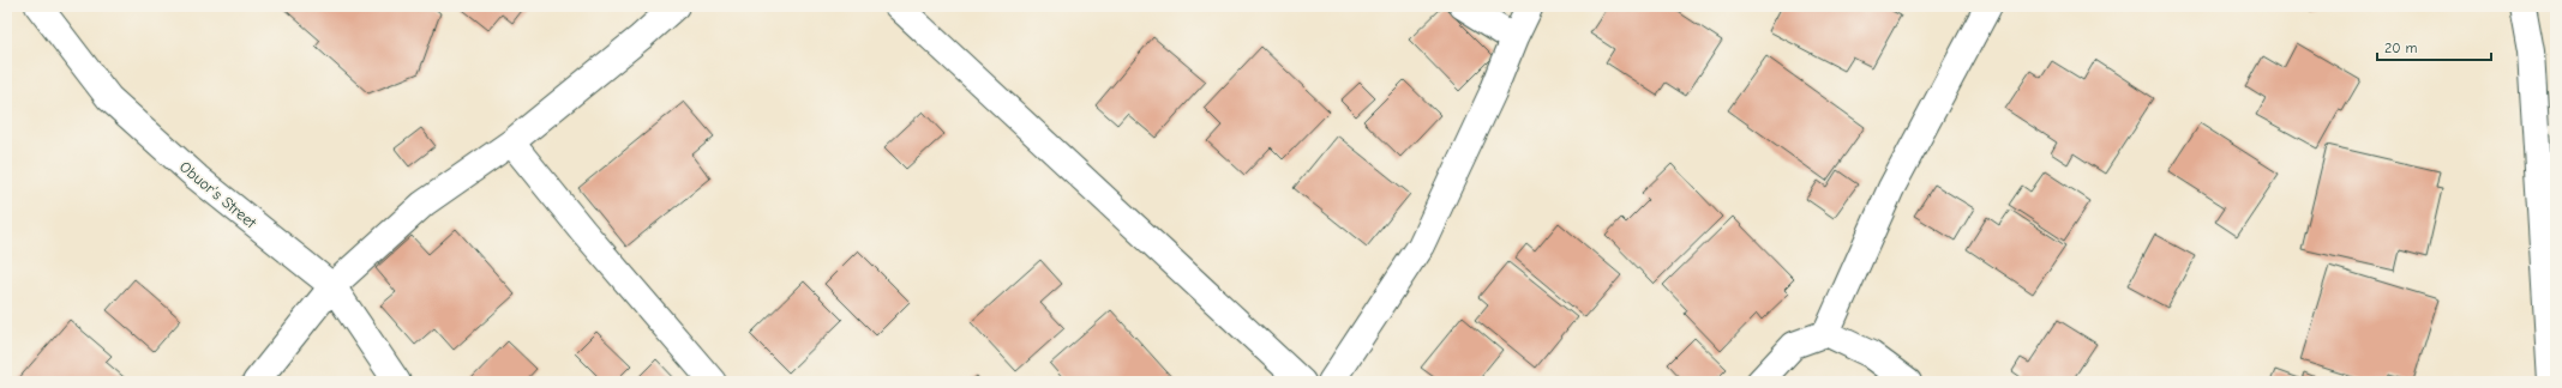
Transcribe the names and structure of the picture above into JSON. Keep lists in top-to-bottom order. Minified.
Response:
{"streets":{"street":["Obuor’s Street"]},"scale_bar":"20 m"}
